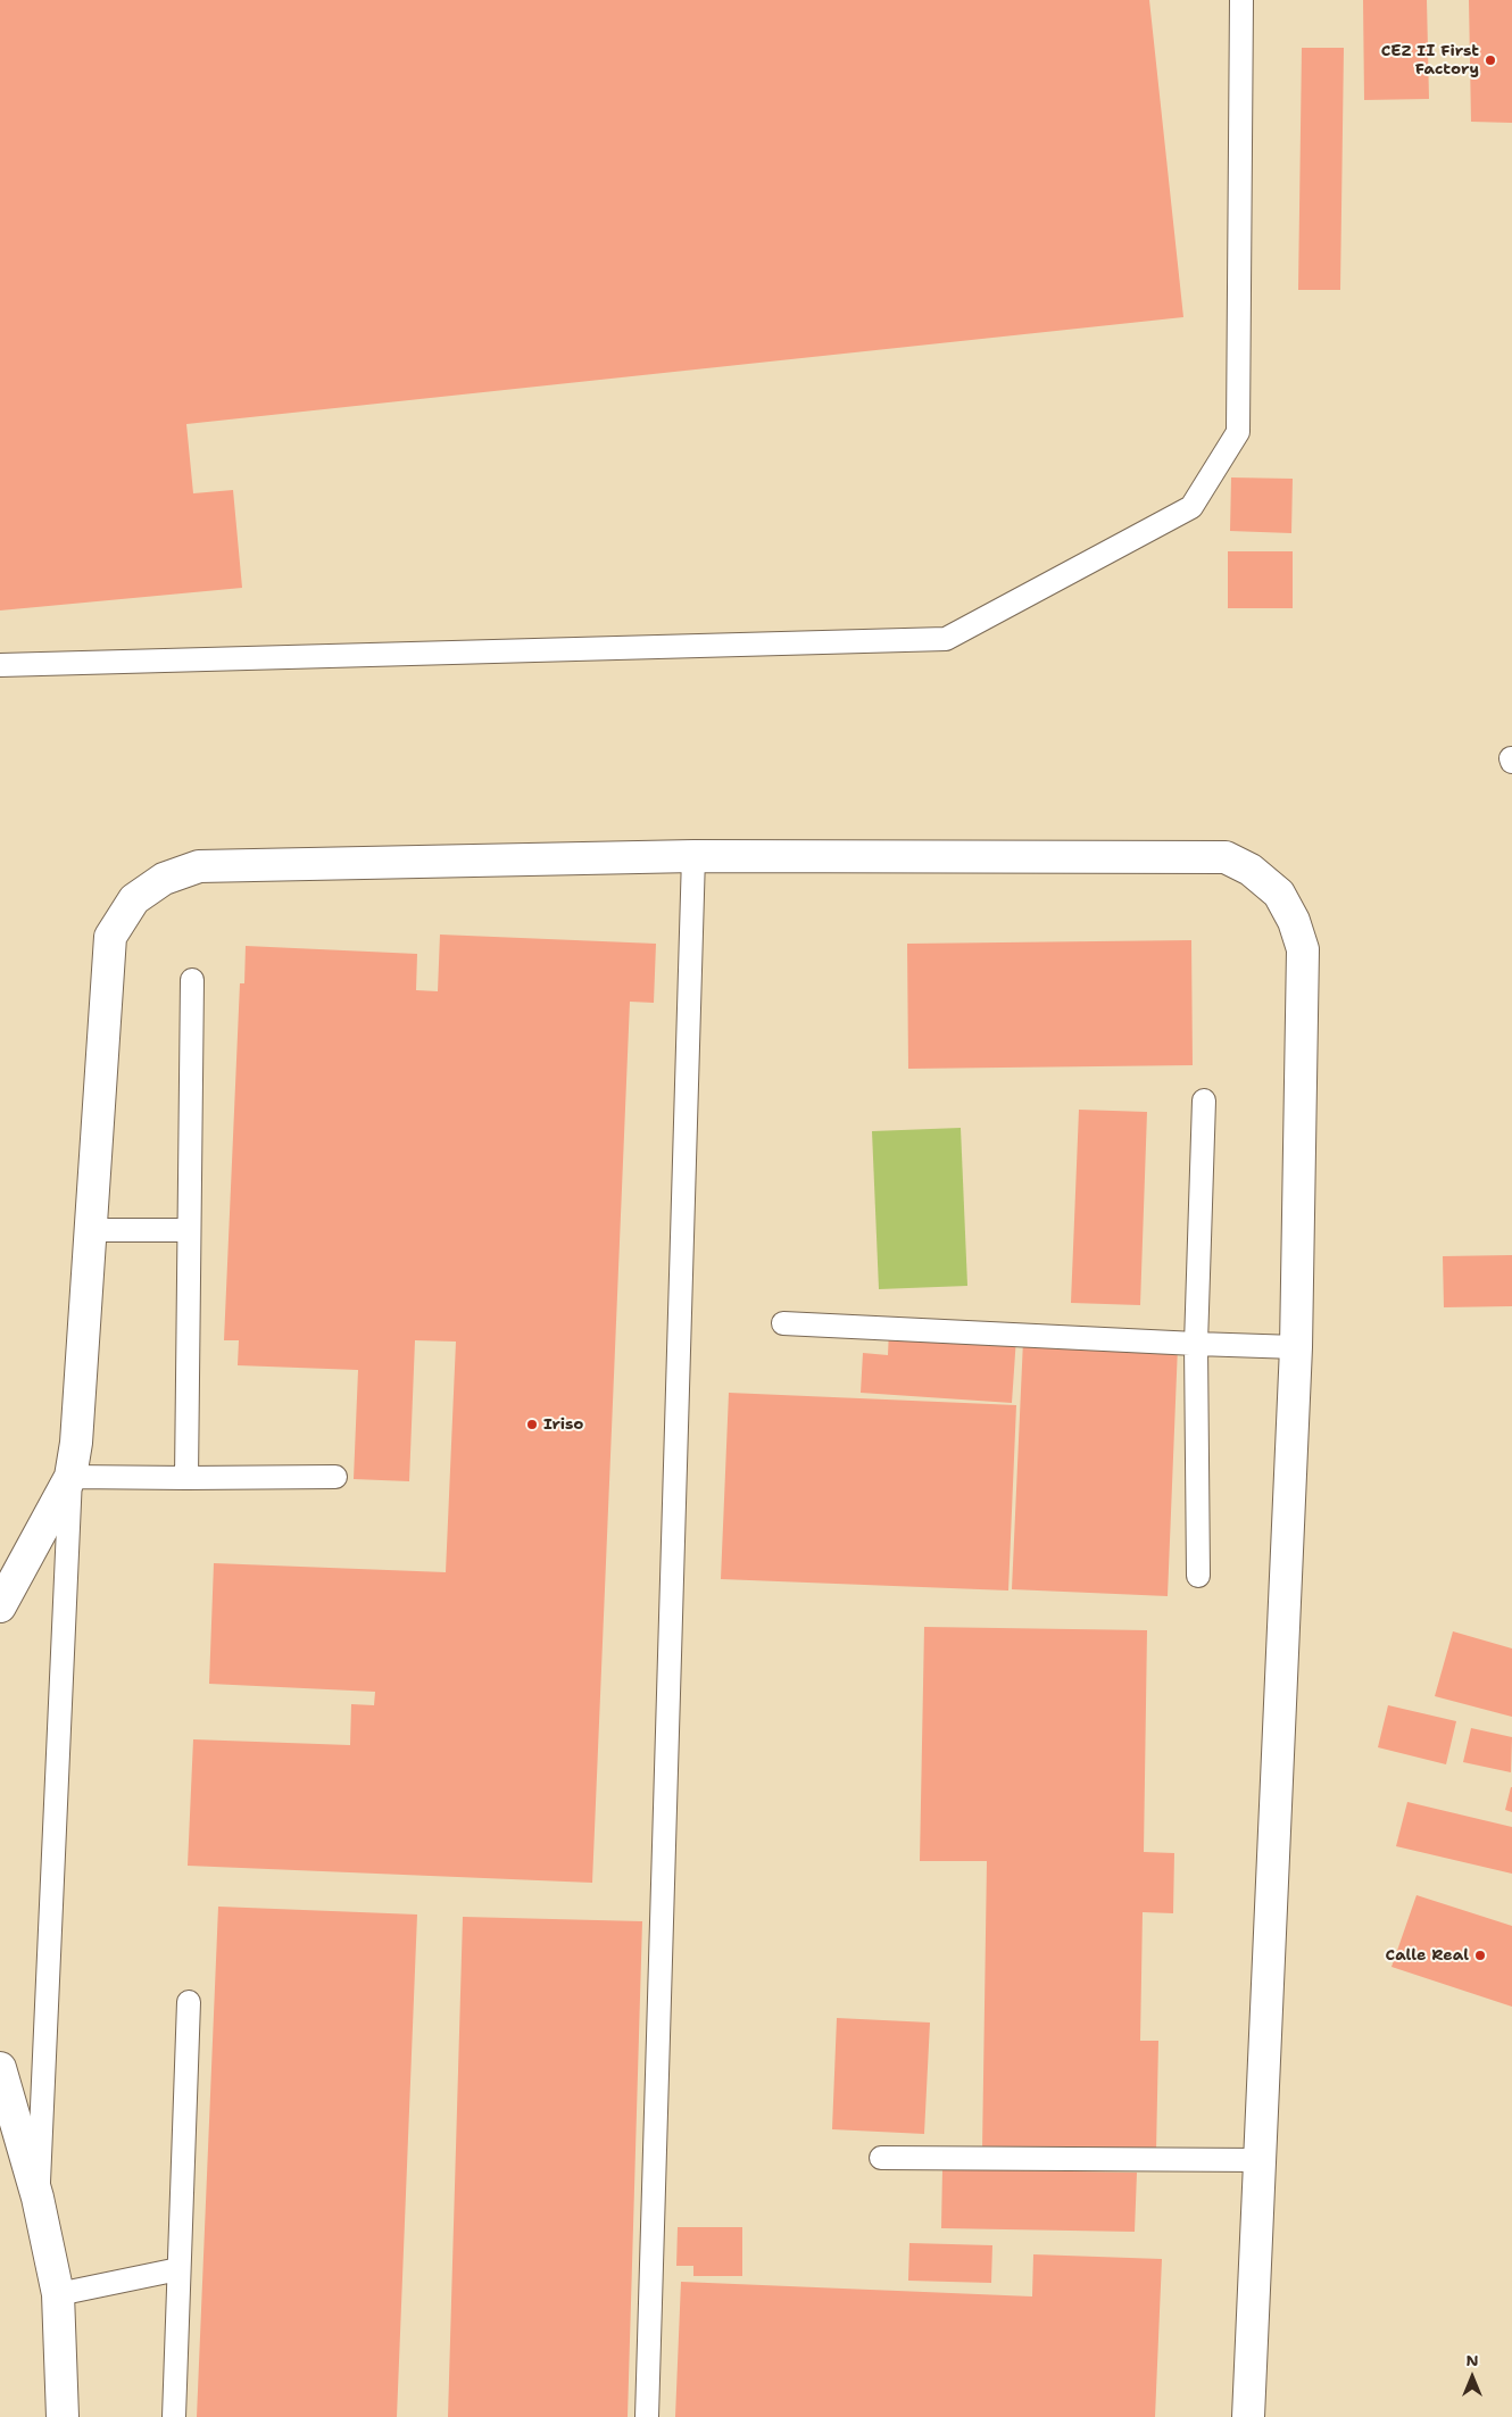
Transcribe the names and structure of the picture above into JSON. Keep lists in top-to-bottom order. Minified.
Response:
{"places":["CEZ II First Factory","Iriso","Calle Real"],"north":"top"}
